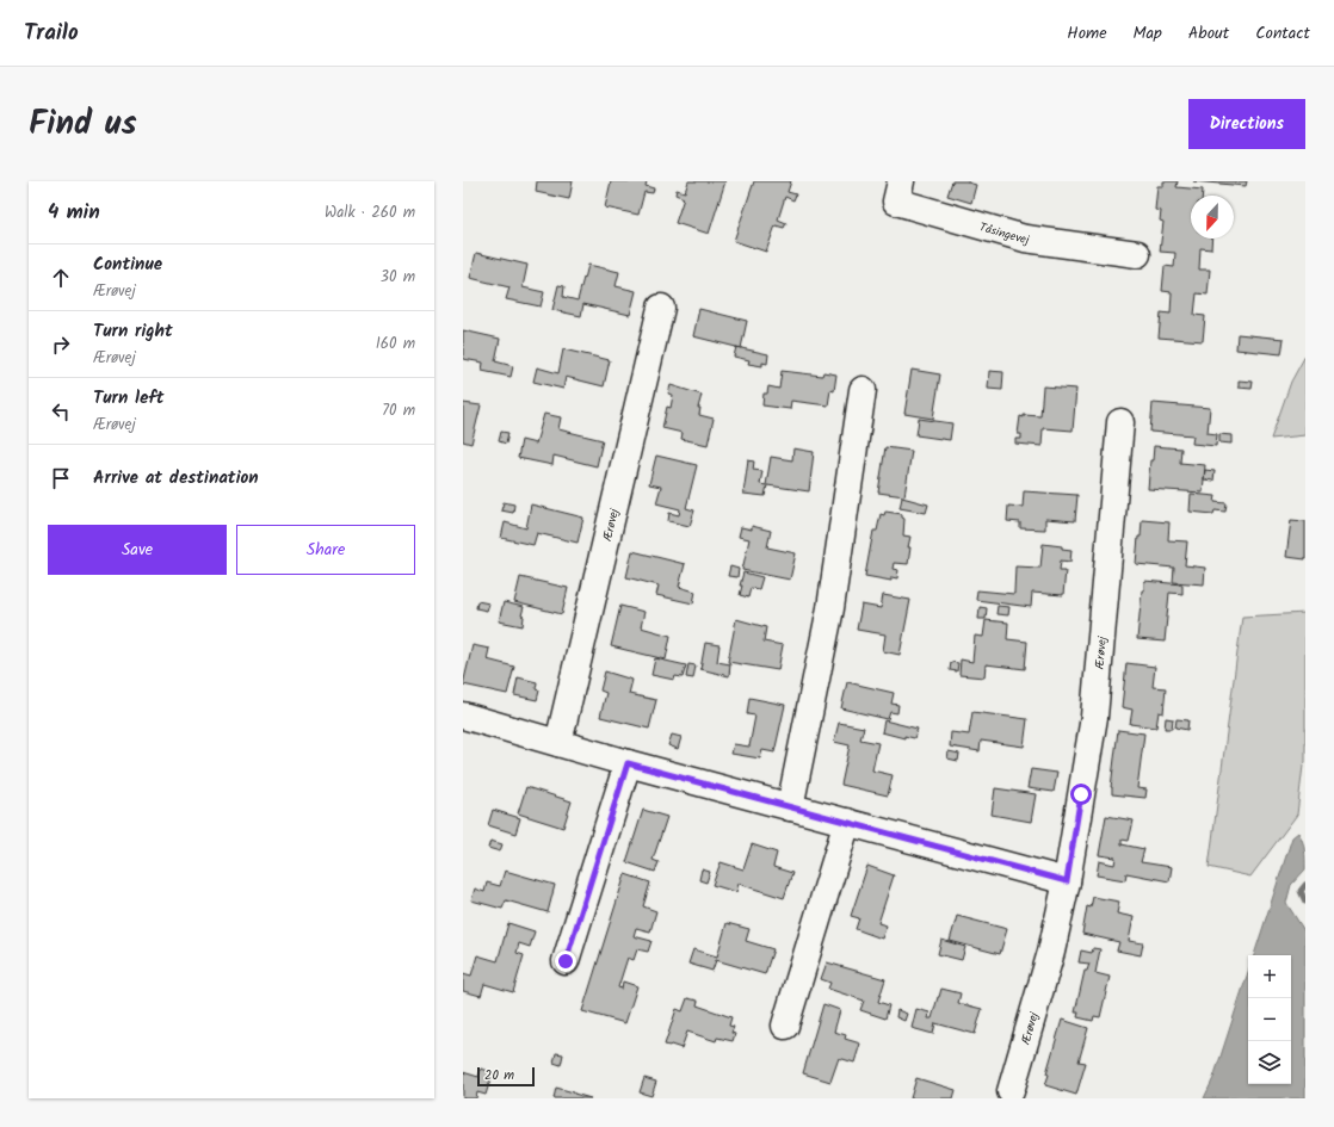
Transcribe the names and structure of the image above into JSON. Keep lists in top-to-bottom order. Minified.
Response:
{"streets":{"street":["Tåsingevej","Ærøvej"]},"scale_bar":"20 m","north":"bottom","page":{"header":"Trailo","nav":["Home","Map","About","Contact"],"title":"Find us","buttons":["Directions",["Save","Share"]],"heading":["4 min","Walk · 260 m"],"list":[["Continue","Ærøvej","30 m"],["Turn right","Ærøvej","160 m"],["Turn left","Ærøvej","70 m"],"Arrive at destination"],"map_buttons":["+","−"],"scale":"20 m"}}
